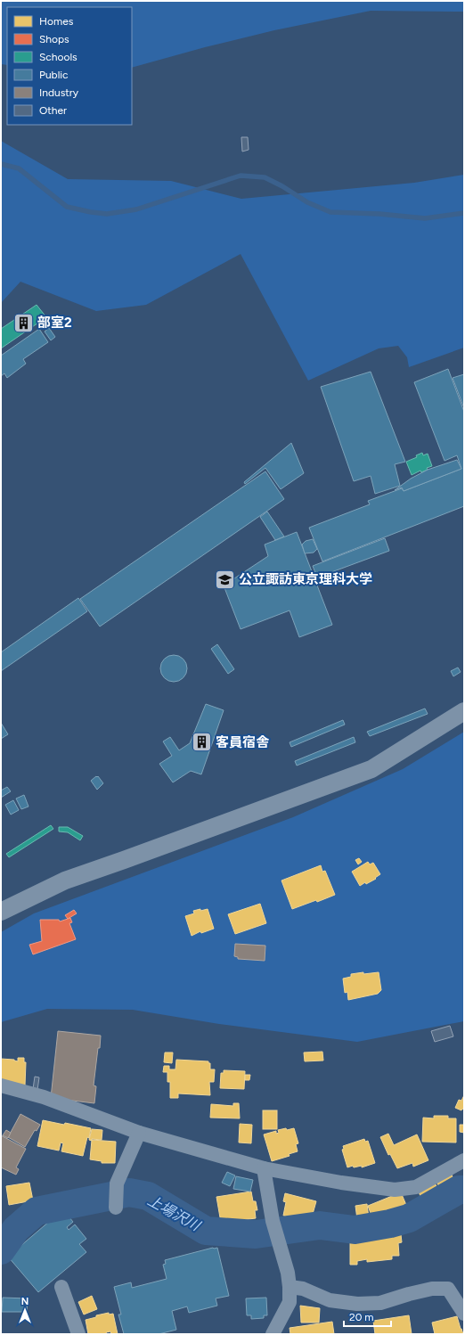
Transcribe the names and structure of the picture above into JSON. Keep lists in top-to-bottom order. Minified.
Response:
{"water":["上場沢川"],"places":{"building":["部室2","客員宿舎"],"school or university":["公立諏訪東京理科大学"]},"legend":["Homes","Shops","Schools","Public","Industry","Other"],"scale_bar":"20 m","north":"top"}
